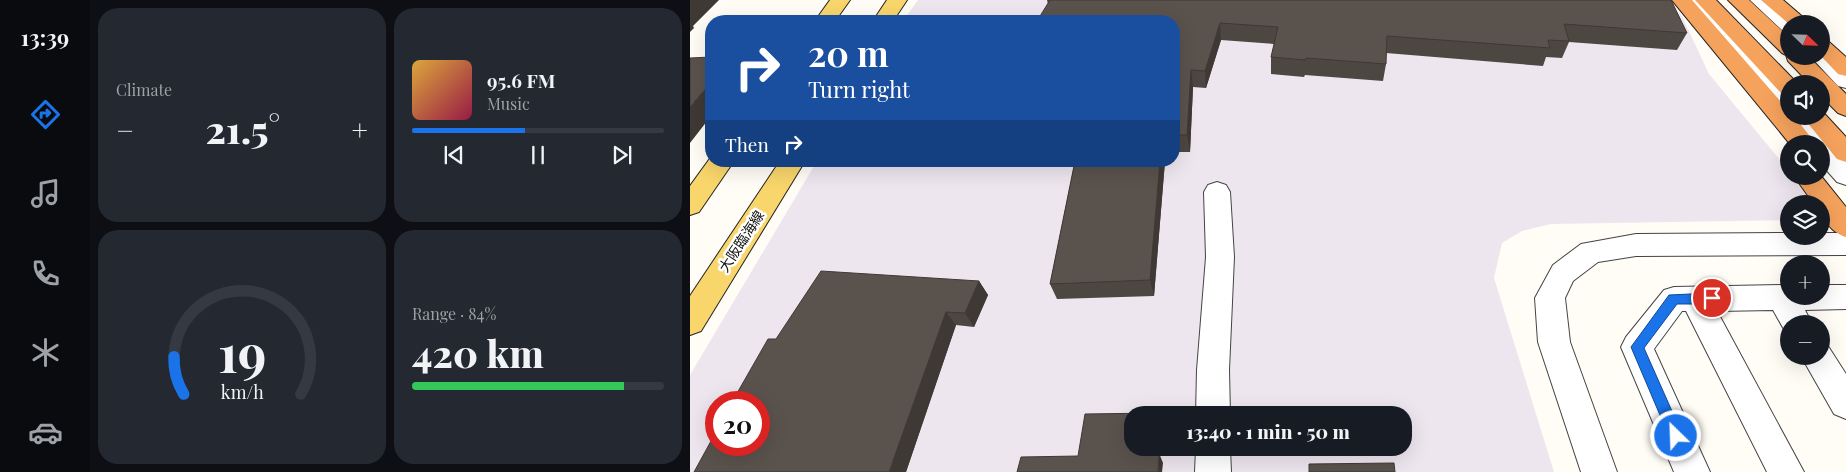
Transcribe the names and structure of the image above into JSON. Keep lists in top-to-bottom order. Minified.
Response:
{"streets":{"main road":["大阪臨海線"]},"north":"bottom right","page":{"tabs":"13:39","tile":["Climate",["Range · 84%","420 km"]],"map_buttons":["+","−"],"turn":["20 m","Turn right"],"song":["95.6 FM","Music"],"heat":["−","21.5°","+"],"then":"Then","limit":"20","trip":"13:40 · 1 min · 50 m","gauge":["19","km/h"]}}
